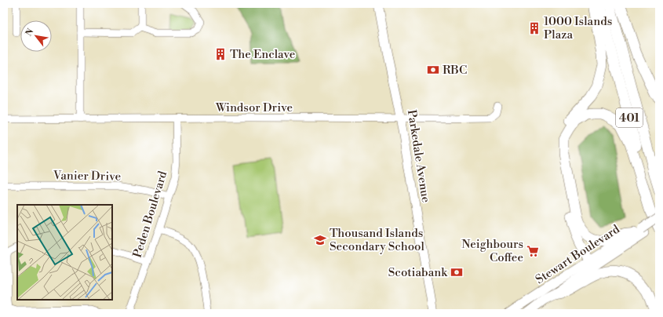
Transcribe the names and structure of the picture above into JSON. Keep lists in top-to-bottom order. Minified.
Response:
{"streets":{"highway":["401"],"main road":["Parkedale Avenue","Stewart Boulevard"],"street":["Windsor Drive","Vanier Drive","Peden Boulevard"]},"crossings":[["Windsor Drive","Parkedale Avenue"],["Windsor Drive","Peden Boulevard"],["401","Stewart Boulevard"],["Vanier Drive","Peden Boulevard"]],"places":{"building":["1000 Islands Plaza","The Enclave"],"bank":["RBC","Scotiabank"],"school or university":["Thousand Islands Secondary School"],"supermarket":["Neighbours Coffee"]},"north":"top left"}
